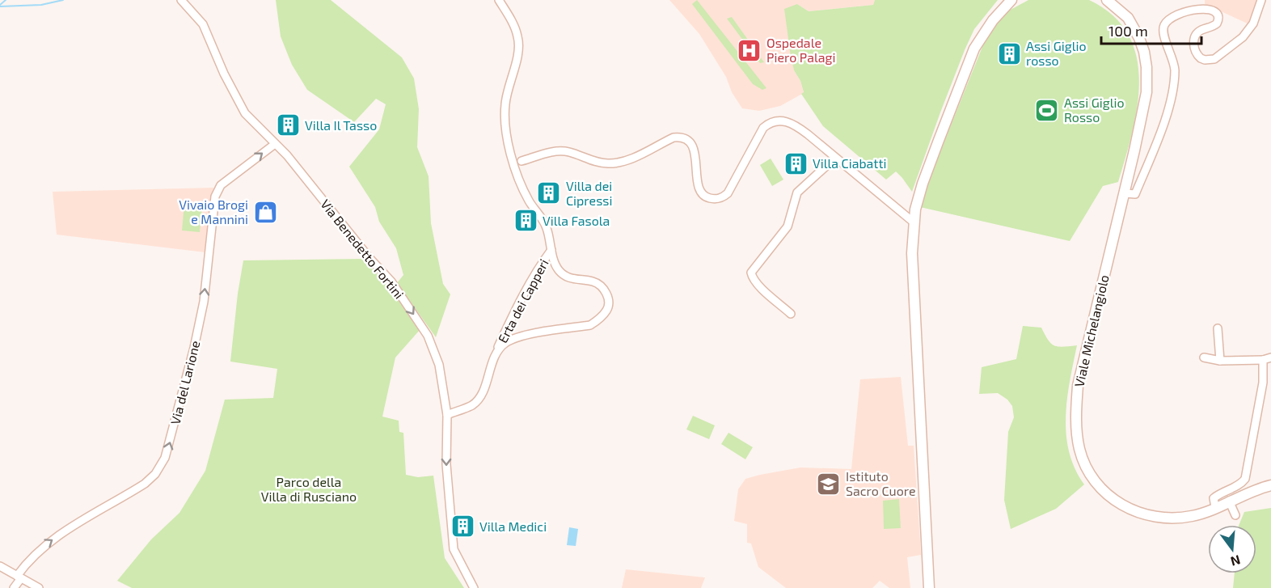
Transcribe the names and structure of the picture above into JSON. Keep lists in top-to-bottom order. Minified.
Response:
{"streets":{"main road":["Viale Michelangiolo"],"street":["Via Benedetto Fortini","Erta dei Capperi","Via del Larione"]},"crossings":[["Via Benedetto Fortini","Erta dei Capperi"],["Via Benedetto Fortini","Via del Larione"]],"one_way":["Via Benedetto Fortini","Via del Larione"],"parks":["Parco della Villa di Rusciano"],"places":{"hospital":["Ospedale Piero Palagi"],"building":["Assi Giglio rosso","Villa Il Tasso","Villa Ciabatti","Villa dei Cipressi","Villa Fasola","Villa Medici"],"sports":["Assi Giglio Rosso"],"shop":["Vivaio Brogi e Mannini"],"school or university":["Istituto Sacro Cuore"]},"scale_bar":"100 m","north":"bottom"}
